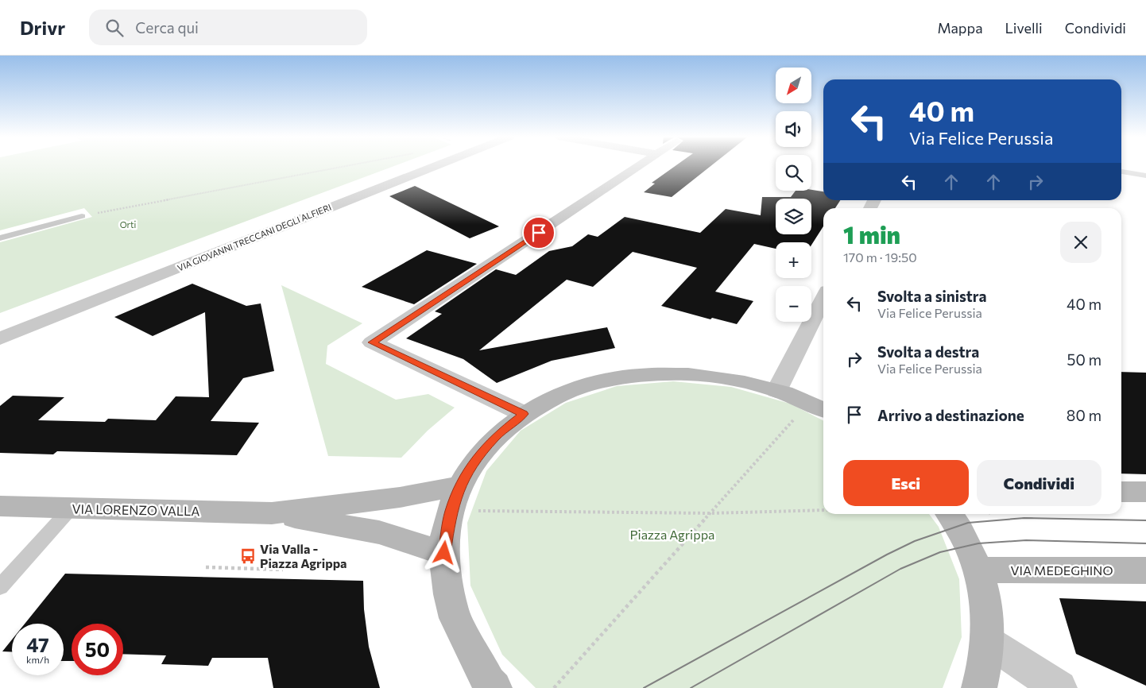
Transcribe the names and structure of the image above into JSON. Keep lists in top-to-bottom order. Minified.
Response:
{"streets":{"main road":["VIA LORENZO VALLA","VIA MEDEGHINO"],"street":["VIA GIOVANNI TRECCANI DEGLI ALFIERI"]},"parks":["Orti","Piazza Agrippa"],"places":{"bus stop":["Via Valla - Piazza Agrippa"]},"north":"bottom left","page":{"header":"Drivr","search":"Cerca qui","nav":["Mappa","Livelli","Condividi"],"map_buttons":["+","−"],"turn":["40 m","Via Felice Perussia"],"heading":["1 min","170 m · 19:50"],"list":[{"name":"Svolta a sinistra","note":"Via Felice Perussia","value":"40 m"},{"name":"Svolta a destra","note":"Via Felice Perussia","value":"50 m"},{"name":"Arrivo a destinazione","value":"80 m"}],"buttons":["Esci","Condividi"],"speed":"47 km/h","limit":"50"}}
